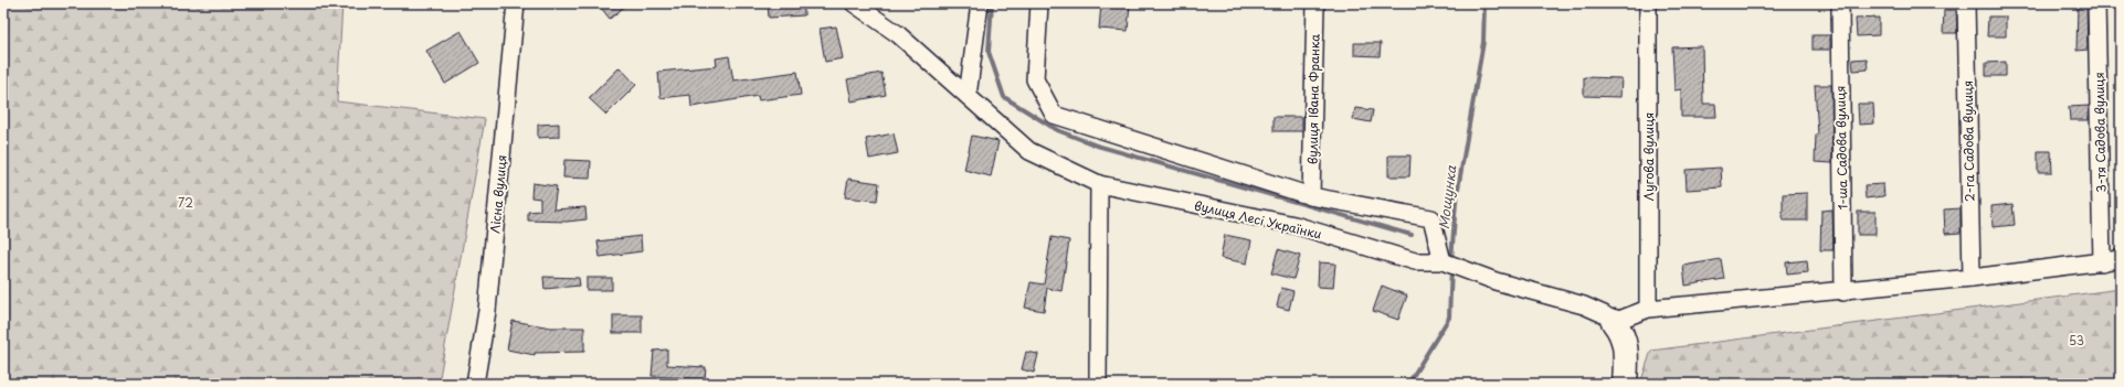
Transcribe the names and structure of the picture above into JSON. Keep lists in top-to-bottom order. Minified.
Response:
{"streets":{"street":["вулиця Івана Франка","3-тя Садова вулиця","2-га Садова вулиця","1-ша Садова вулиця","Лугова вулиця","Лісна вулиця","вулиця Лесі Українки"]},"water":["Мощунка"],"parks":["72","53"]}
